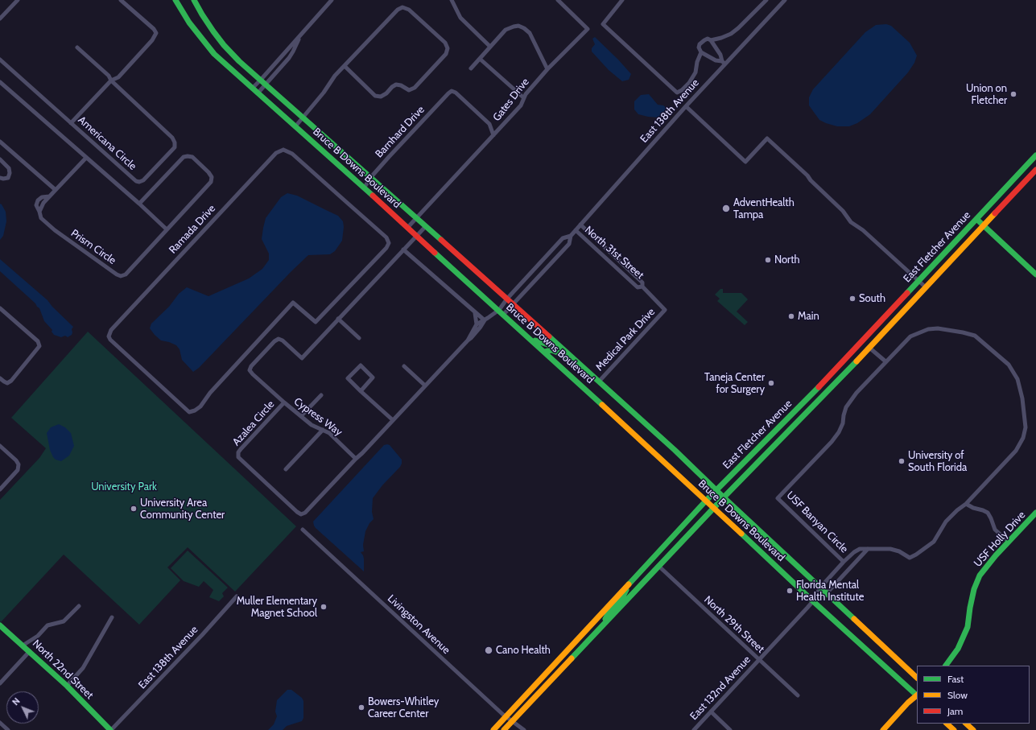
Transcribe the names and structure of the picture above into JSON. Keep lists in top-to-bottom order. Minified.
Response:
{"streets":{"main road":["Bruce B Downs Boulevard","East Fletcher Avenue","USF Holly Drive","North 22nd Street"],"street":["Gates Drive","East 138th Avenue","Barnhard Drive","Americana Circle","Ramada Drive","Prism Circle","North 31st Street","Medical Park Drive","Cypress Way","Azalea Circle","USF Banyan Circle","Livingston Avenue","North 29th Street","East 132nd Avenue"]},"crossings":[["Gates Drive","Barnhard Drive"],["Gates Drive","Bruce B Downs Boulevard"],["East 138th Avenue","Bruce B Downs Boulevard"],["East 138th Avenue","North 31st Street"],["East 138th Avenue","Azalea Circle"],["East 138th Avenue","North 22nd Street"],["Barnhard Drive","Bruce B Downs Boulevard"],["Bruce B Downs Boulevard","East Fletcher Avenue"],["Bruce B Downs Boulevard","Medical Park Drive"],["Bruce B Downs Boulevard","Azalea Circle"],["Bruce B Downs Boulevard","USF Banyan Circle"],["Bruce B Downs Boulevard","East 132nd Avenue"],["East Fletcher Avenue","Livingston Avenue"],["East Fletcher Avenue","North 29th Street"],["North 31st Street","Medical Park Drive"],["Cypress Way","Azalea Circle"],["USF Banyan Circle","East 132nd Avenue"],["North 29th Street","East 132nd Avenue"]],"parks":["University Park"],"places":["Union on Fletcher","AdventHealth Tampa","North","South","Main","Taneja Center for Surgery","University of South Florida","University Area Community Center","Florida Mental Health Institute","Muller Elementary Magnet School","Cano Health","Bowers-Whitley Career Center"],"legend":["Fast","Slow","Jam"],"north":"top left"}
